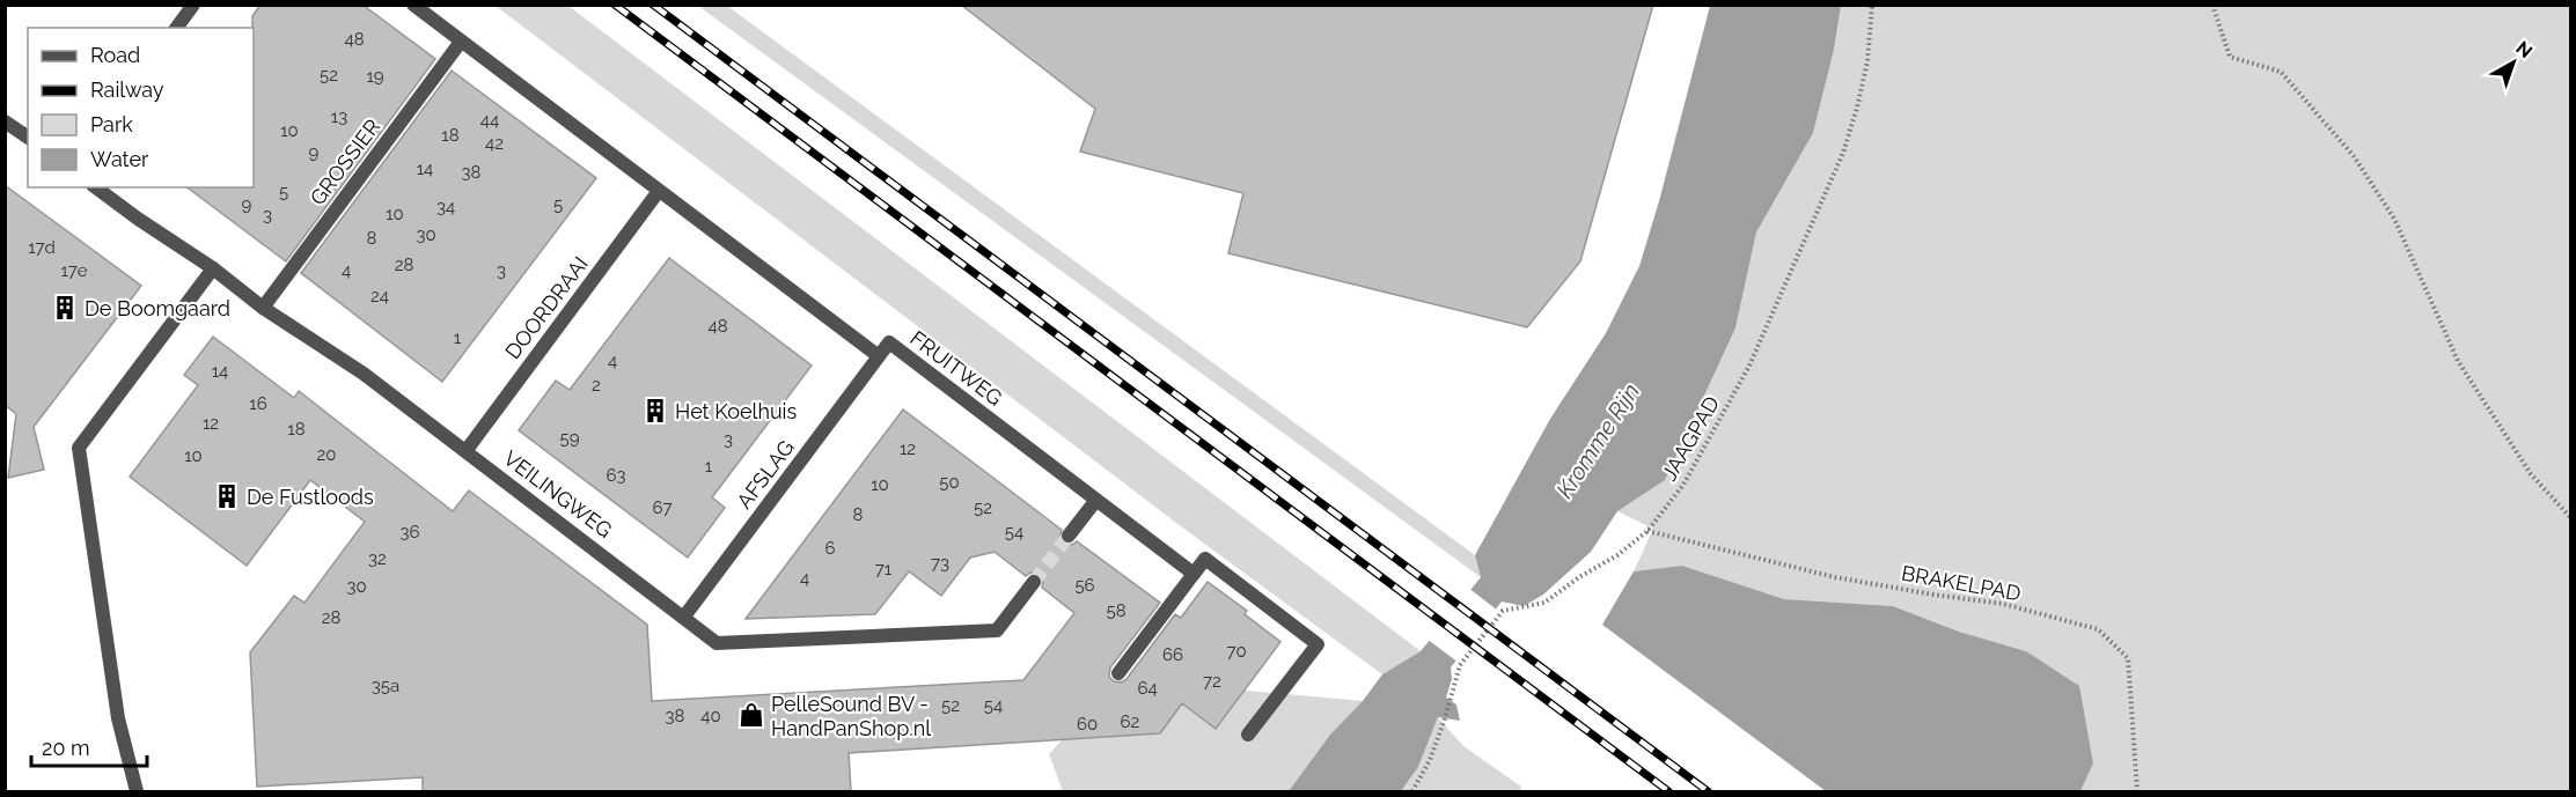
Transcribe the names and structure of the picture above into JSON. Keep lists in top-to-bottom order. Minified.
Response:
{"streets":{"street":["GROSSIER","DOORDRAAI","FRUITWEG","AFSLAG","VEILINGWEG"],"path":["JAAGPAD","BRAKELPAD"]},"crossings":[["GROSSIER","FRUITWEG"],["GROSSIER","VEILINGWEG"],["DOORDRAAI","FRUITWEG"],["DOORDRAAI","VEILINGWEG"],["FRUITWEG","AFSLAG"],["JAAGPAD","BRAKELPAD"],["AFSLAG","VEILINGWEG"]],"water":["Kromme Rijn"],"places":{"building":["De Boomgaard","Het Koelhuis","De Fustloods"],"shop":["PelleSound BV - HandPanShop.nl"]},"house_numbers":["48","52","19","13","44","10","18","42","9","14","38","5","9","5","34","10","3","30","8","17d","28","17e","4","3","24","48","1","4","14","2","16","12","18","59","3","12","20","10","1","63","50","10","67","52","8","36","54","6","32","73","71","4","56","30","58","28","70","66","72","35a","64","52","54","38","40","62","60"],"legend":["Road","Railway","Park","Water"],"scale_bar":"20 m","north":"top right"}
